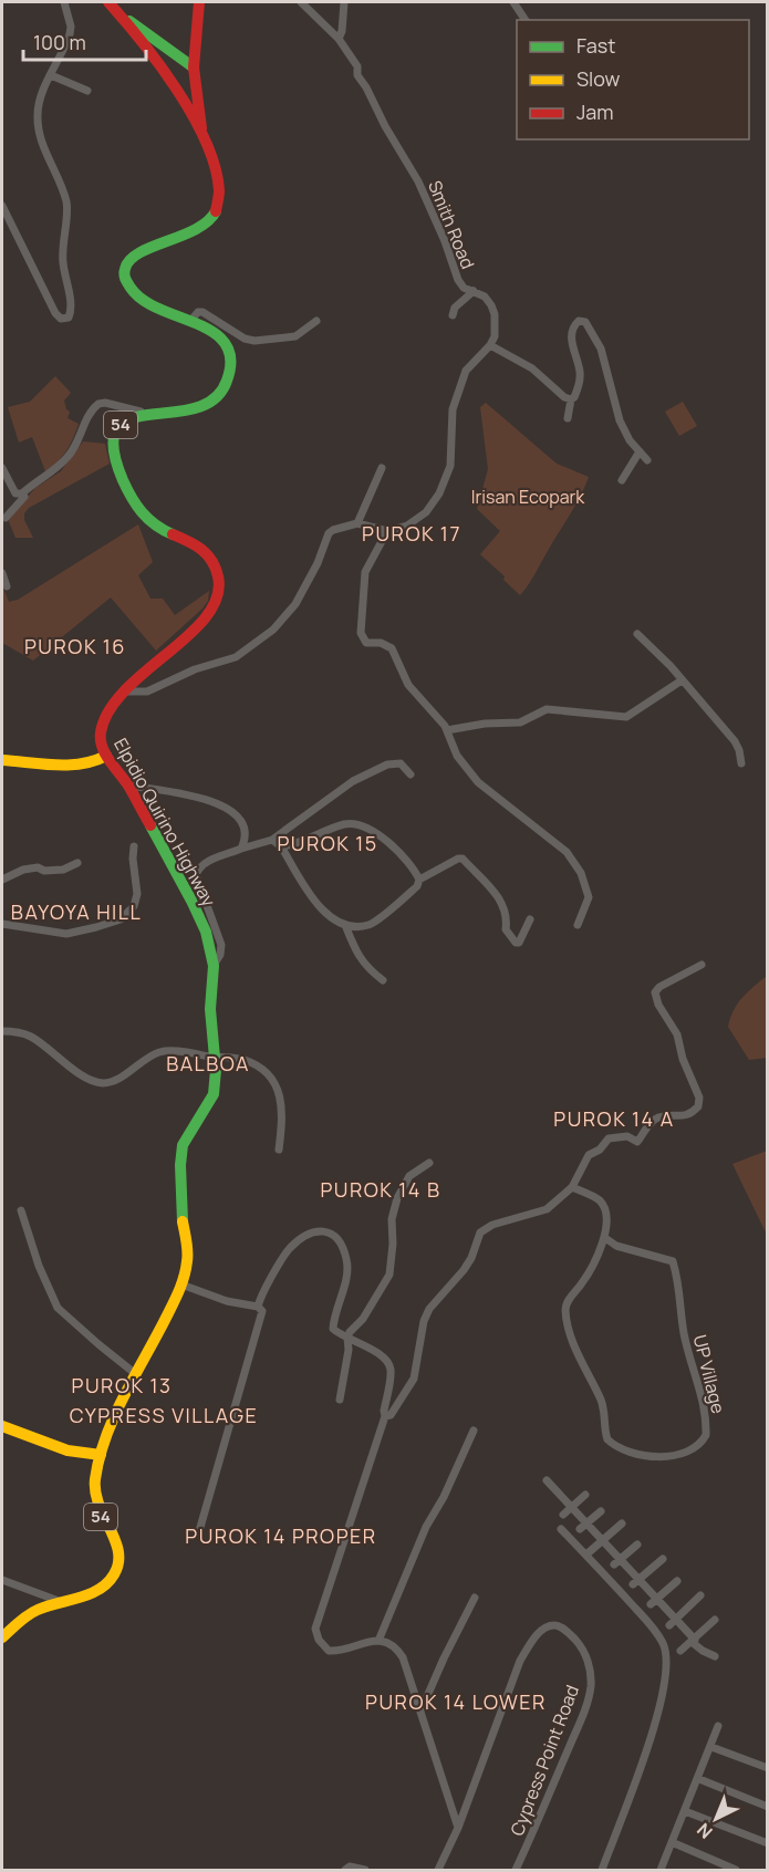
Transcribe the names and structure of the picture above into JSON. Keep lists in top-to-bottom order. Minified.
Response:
{"streets":{"main road":["54","Elpidio Quirino Highway"],"street":["Smith Road","UP Village","Cypress Point Road"]},"districts":["PUROK 17","PUROK 16","PUROK 15","BAYOYA HILL","BALBOA","PUROK 14 A","PUROK 14 B","PUROK 13","CYPRESS VILLAGE","PUROK 14 PROPER","PUROK 14 LOWER"],"parks":["Irisan Ecopark"],"legend":["Fast","Slow","Jam"],"scale_bar":"100 m","north":"bottom left"}
